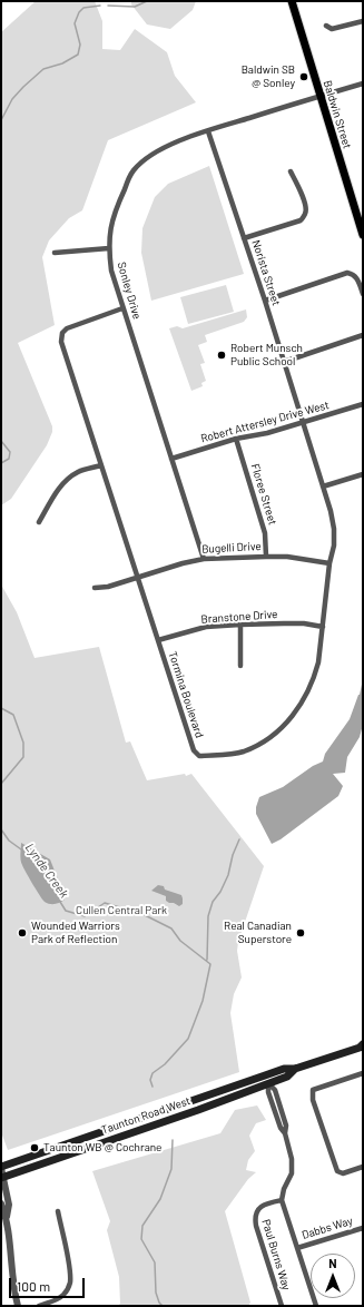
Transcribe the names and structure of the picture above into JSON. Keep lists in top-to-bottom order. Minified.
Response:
{"streets":{"main road":["Baldwin Street","Taunton Road West"],"street":["Norista Street","Sonley Drive","Robert Attersley Drive West","Floree Street","Bugelli Drive","Branstone Drive","Tormina Boulevard","Dabbs Way","Paul Burns Way"]},"crossings":[["Baldwin Street","Sonley Drive"],["Norista Street","Sonley Drive"],["Norista Street","Robert Attersley Drive West"],["Norista Street","Tormina Boulevard"],["Sonley Drive","Robert Attersley Drive West"],["Sonley Drive","Bugelli Drive"],["Sonley Drive","Tormina Boulevard"],["Robert Attersley Drive West","Floree Street"],["Robert Attersley Drive West","Tormina Boulevard"],["Floree Street","Bugelli Drive"],["Bugelli Drive","Tormina Boulevard"],["Branstone Drive","Tormina Boulevard"]],"water":["Lynde Creek"],"parks":["Cullen Central Park"],"places":["Baldwin SB @ Sonley","Robert Munsch Public School","Wounded Warriors Park of Reflection","Real Canadian Superstore","Taunton WB @ Cochrane"],"scale_bar":"100 m","north":"top"}
